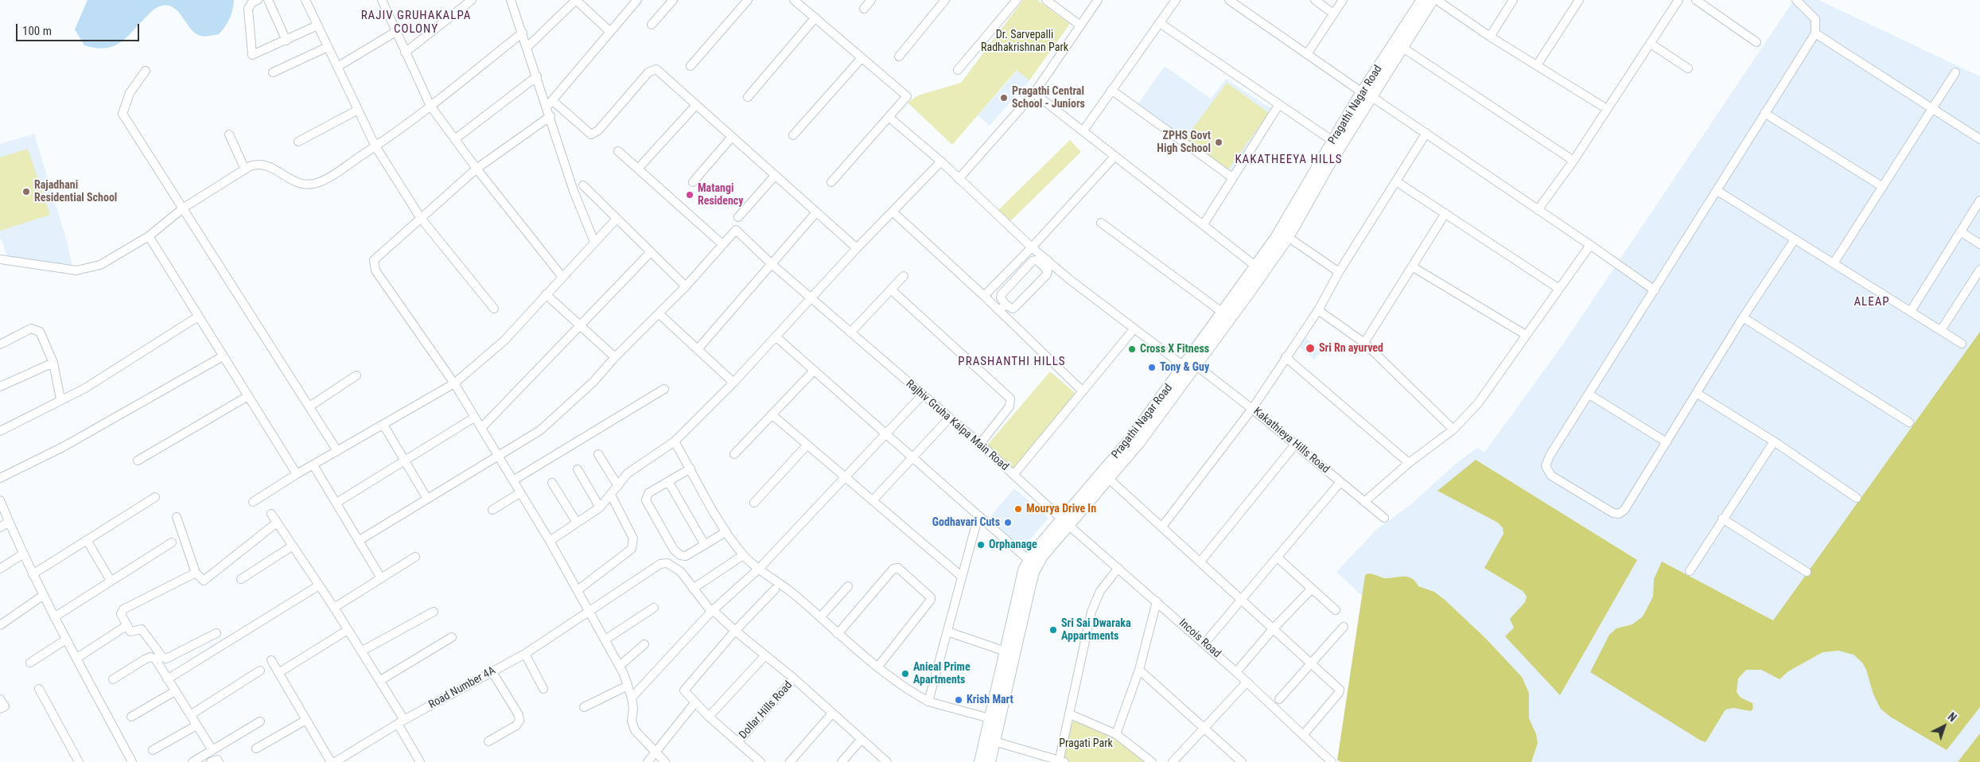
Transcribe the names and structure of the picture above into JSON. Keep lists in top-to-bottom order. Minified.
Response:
{"streets":{"main road":["Pragathi Nagar Road"],"street":["Rajhiv Gruha Kalpa Main Road","Kakathieya Hills Road","Incois Road","Road Number 4A","Dollar Hills Road"]},"crossings":[["Pragathi Nagar Road","Rajhiv Gruha Kalpa Main Road"],["Pragathi Nagar Road","Kakathieya Hills Road"],["Pragathi Nagar Road","Incois Road"],["Rajhiv Gruha Kalpa Main Road","Incois Road"],["Road Number 4A","Dollar Hills Road"]],"districts":["RAJIV GRUHAKALPA COLONY","KAKATHEEYA HILLS","ALEAP","PRASHANTHI HILLS"],"parks":["Dr. Sarvepalli Radhakrishnan Park","Pragati Park"],"places":["Pragathi Central School - Juniors","ZPHS Govt High School","Rajadhani Residential School","Matangi Residency","Sri Rn ayurved","Cross X Fitness","Tony & Guy","Mourya Drive In","Godhavari Cuts","Orphanage","Sri Sai Dwaraka Appartments","Anieal Prime Apartments","Krish Mart"],"scale_bar":"100 m","north":"top right"}
